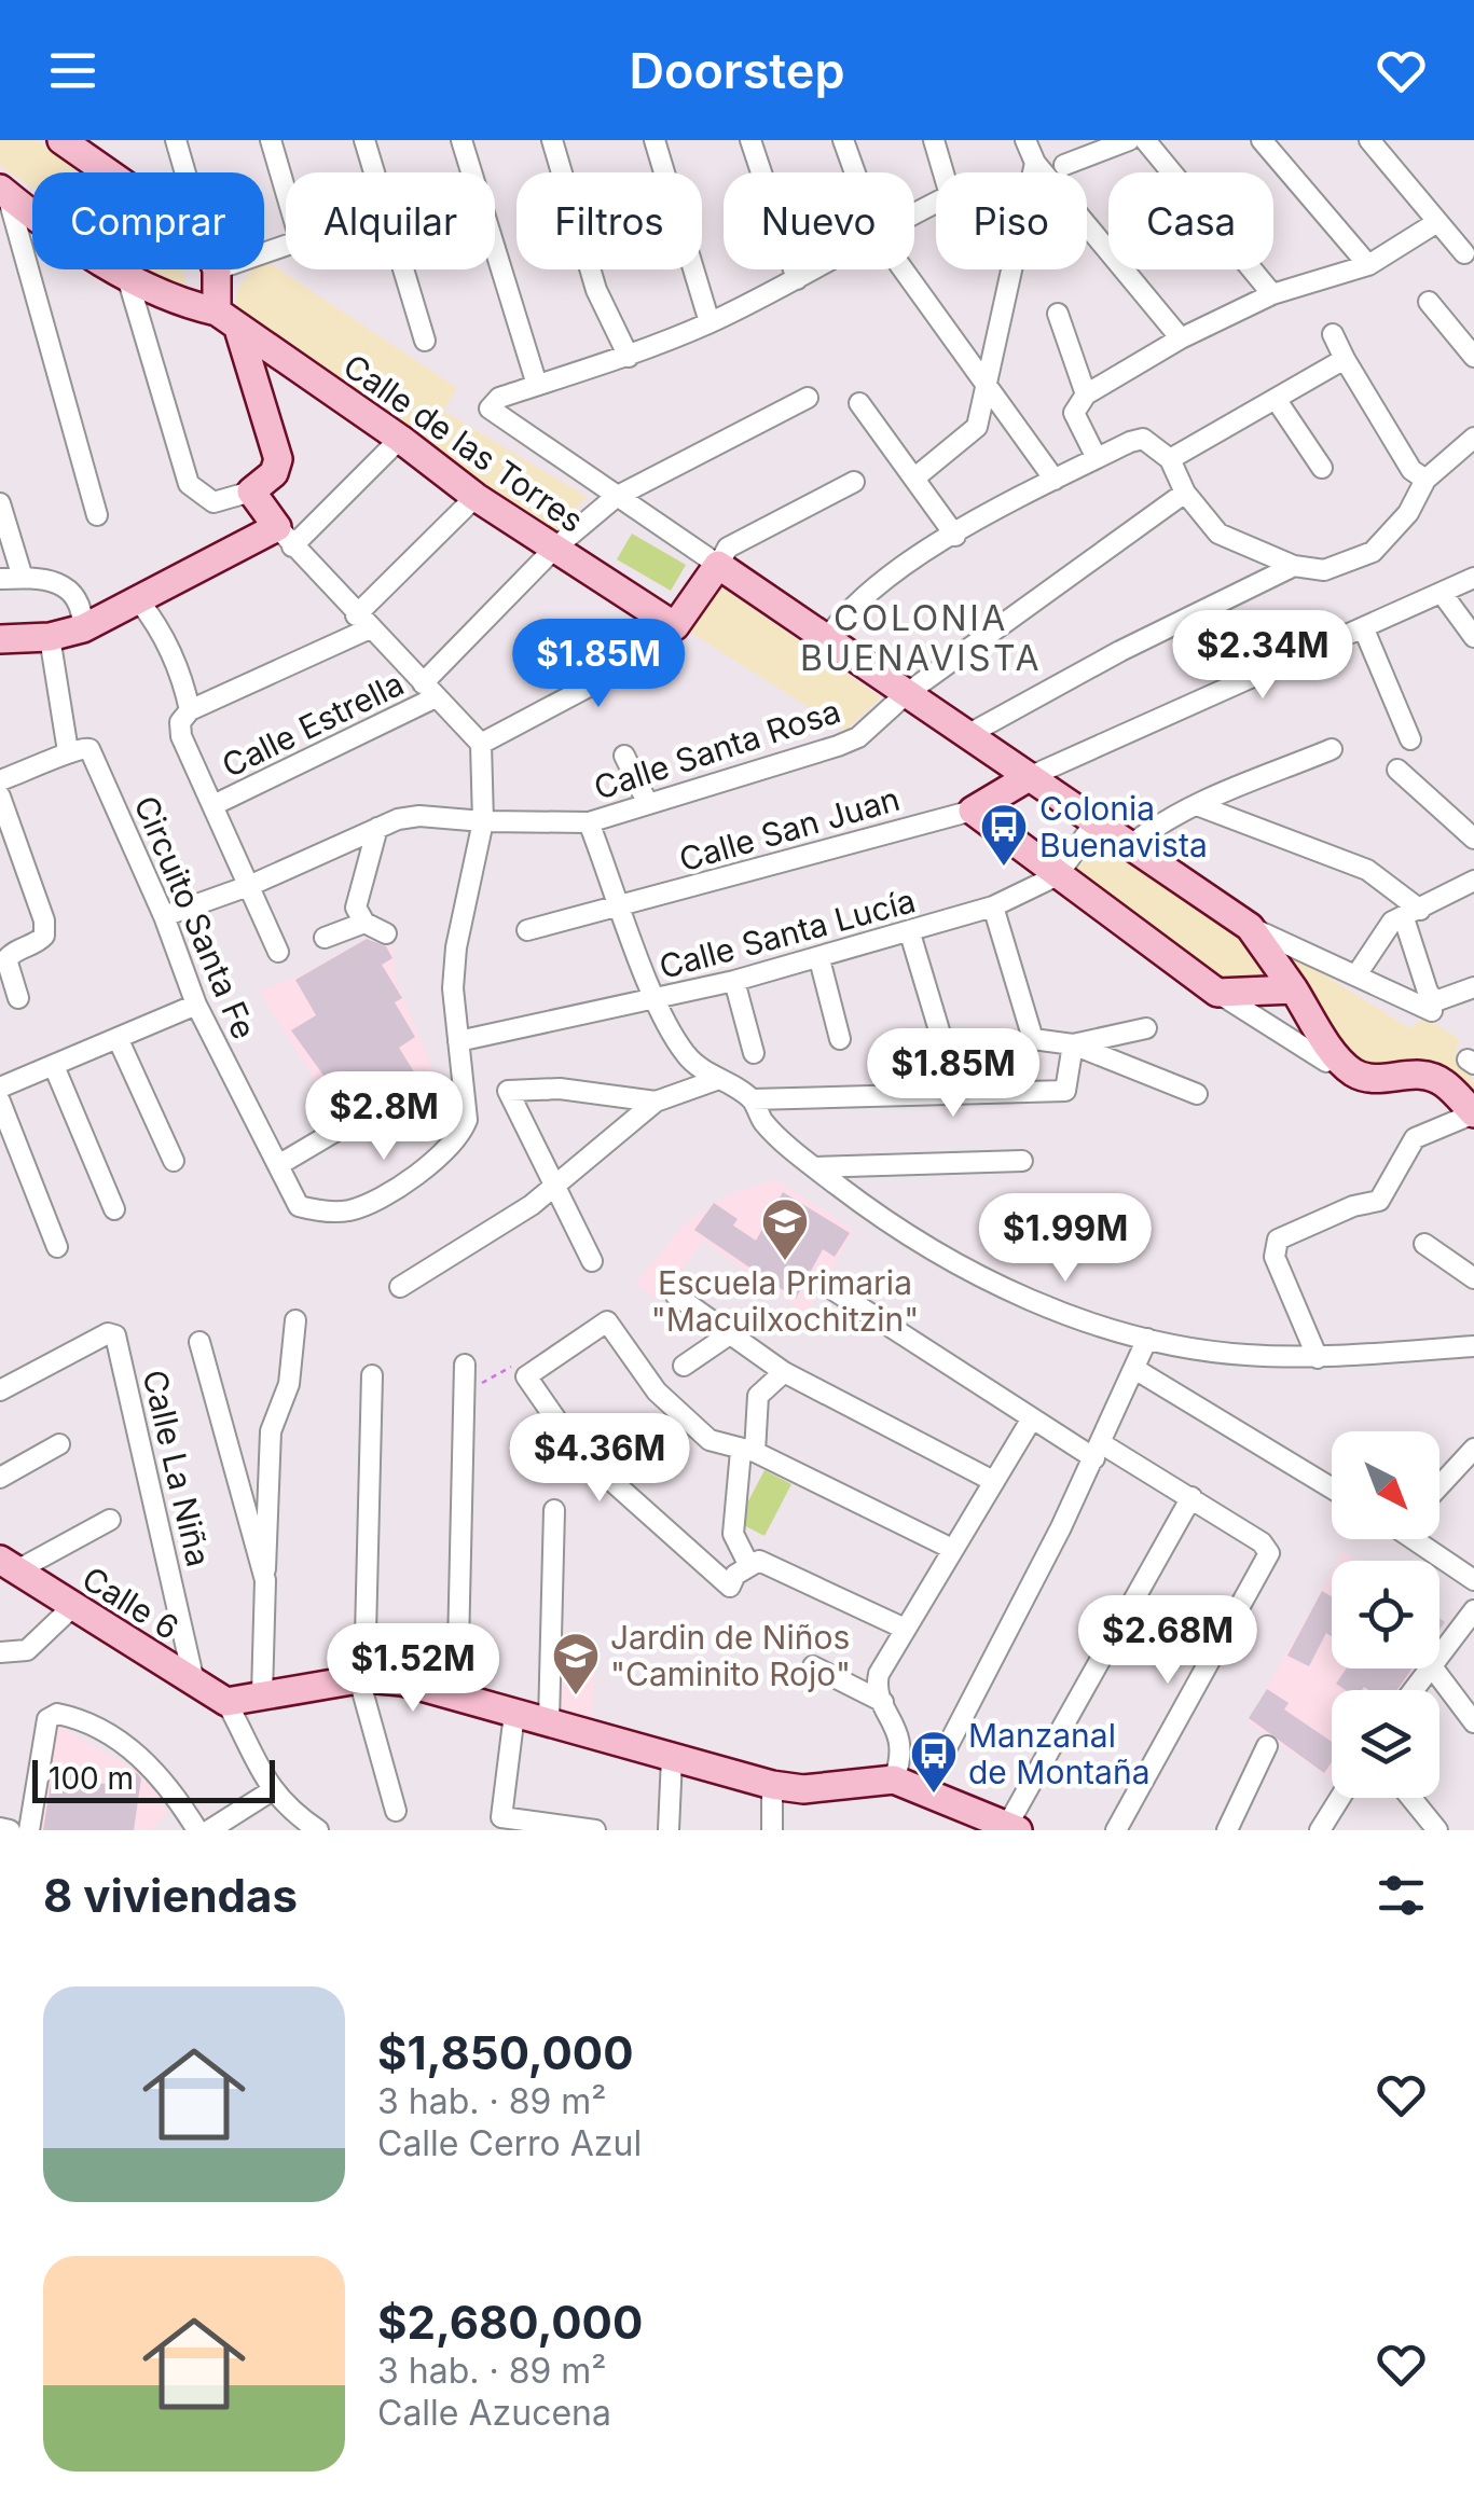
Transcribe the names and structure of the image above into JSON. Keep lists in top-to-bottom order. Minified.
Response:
{"streets":{"street":["Calle de las Torres","Calle Estrella","Calle Santa Rosa","Calle San Juan","Circuito Santa Fe","Calle Santa Lucía","Calle La Niña","Calle 6"]},"crossings":[["Calle de las Torres","Calle Estrella"],["Calle Santa Rosa","Circuito Santa Fe"],["Circuito Santa Fe","Calle Santa Lucía"],["Calle La Niña","Calle 6"]],"districts":["COLONIA BUENAVISTA"],"places":{"bus stop":["Colonia Buenavista","Manzanal de Montaña"],"school or university":["Escuela Primaria \"Macuilxochitzin\"","Jardin de Niños \"Caminito Rojo\""]},"scale_bar":"100 m","north":"bottom right","page":{"header":"Doorstep","chip":["Comprar","Alquilar","Filtros","Nuevo","Piso","Casa"],"price":["$2.34M","$1.85M","$1.85M","$2.8M","$1.99M","$4.36M","$2.68M","$1.52M"],"scale":"100 m","heading":"8 viviendas","list":[{"name":"$1,850,000","note":"3 hab. · 89 m² · Calle Cerro Azul"},{"name":"$2,680,000","note":"3 hab. · 89 m² · Calle Azucena"}]}}
